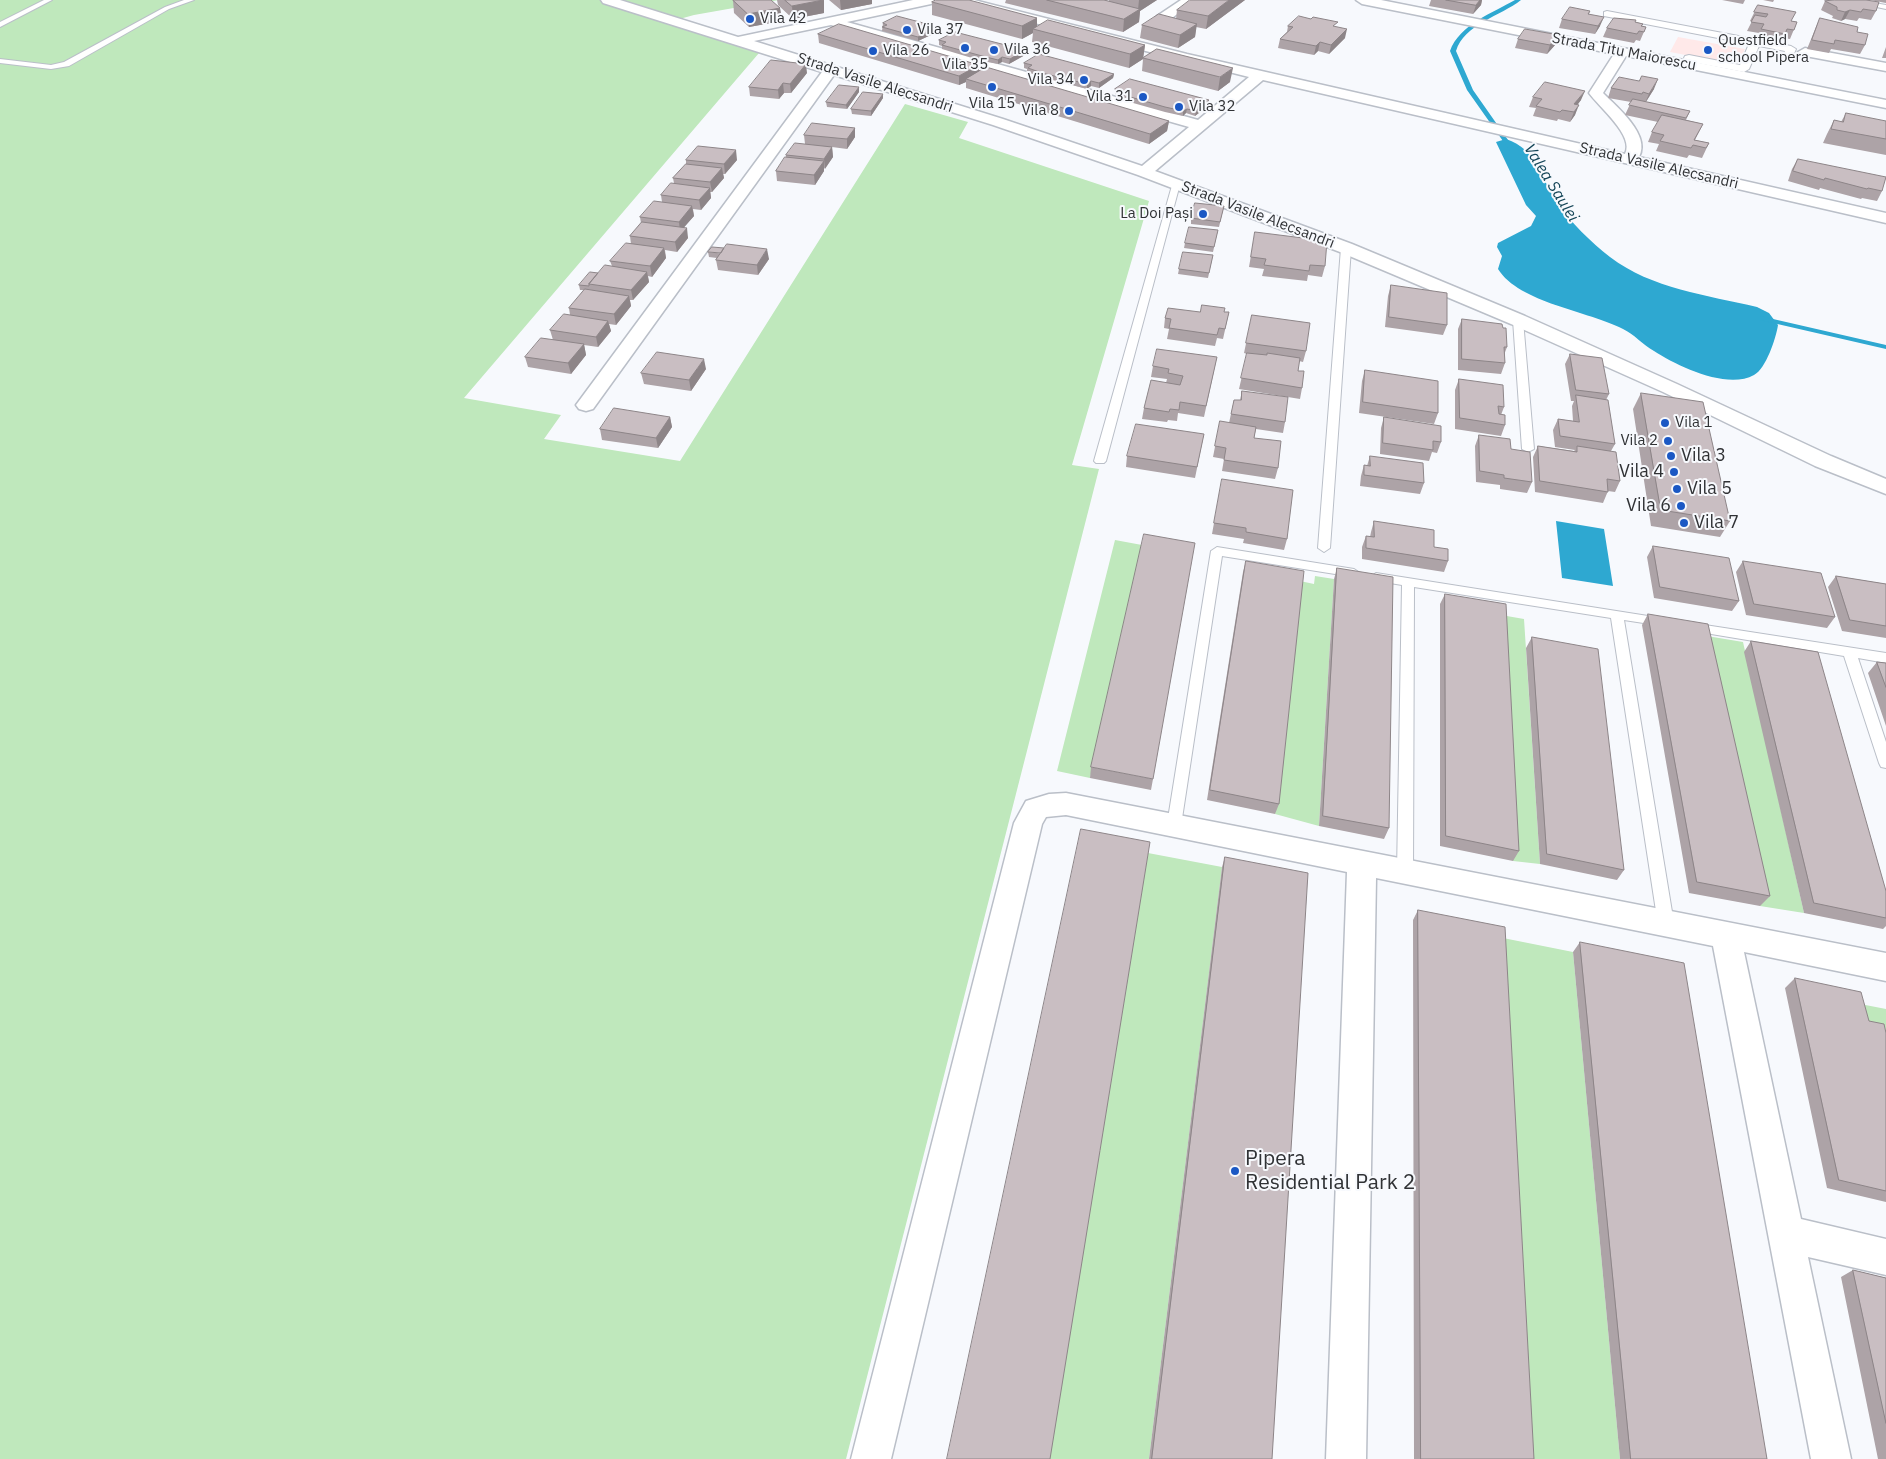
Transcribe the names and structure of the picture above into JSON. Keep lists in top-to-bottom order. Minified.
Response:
{"streets":{"street":["Strada Titu Maiorescu","Strada Vasile Alecsandri"]},"water":["Valea Saulei"],"places":["Vila 42","Vila 37","Vila 35","Vila 36","Questfield school Pipera","Vila 26","Vila 34","Vila 15","Vila 31","Vila 32","Vila 8","La Doi Pași","Vila 1","Vila 2","Vila 3","Vila 4","Vila 5","Vila 6","Vila 7","Pipera Residential Park 2"]}
